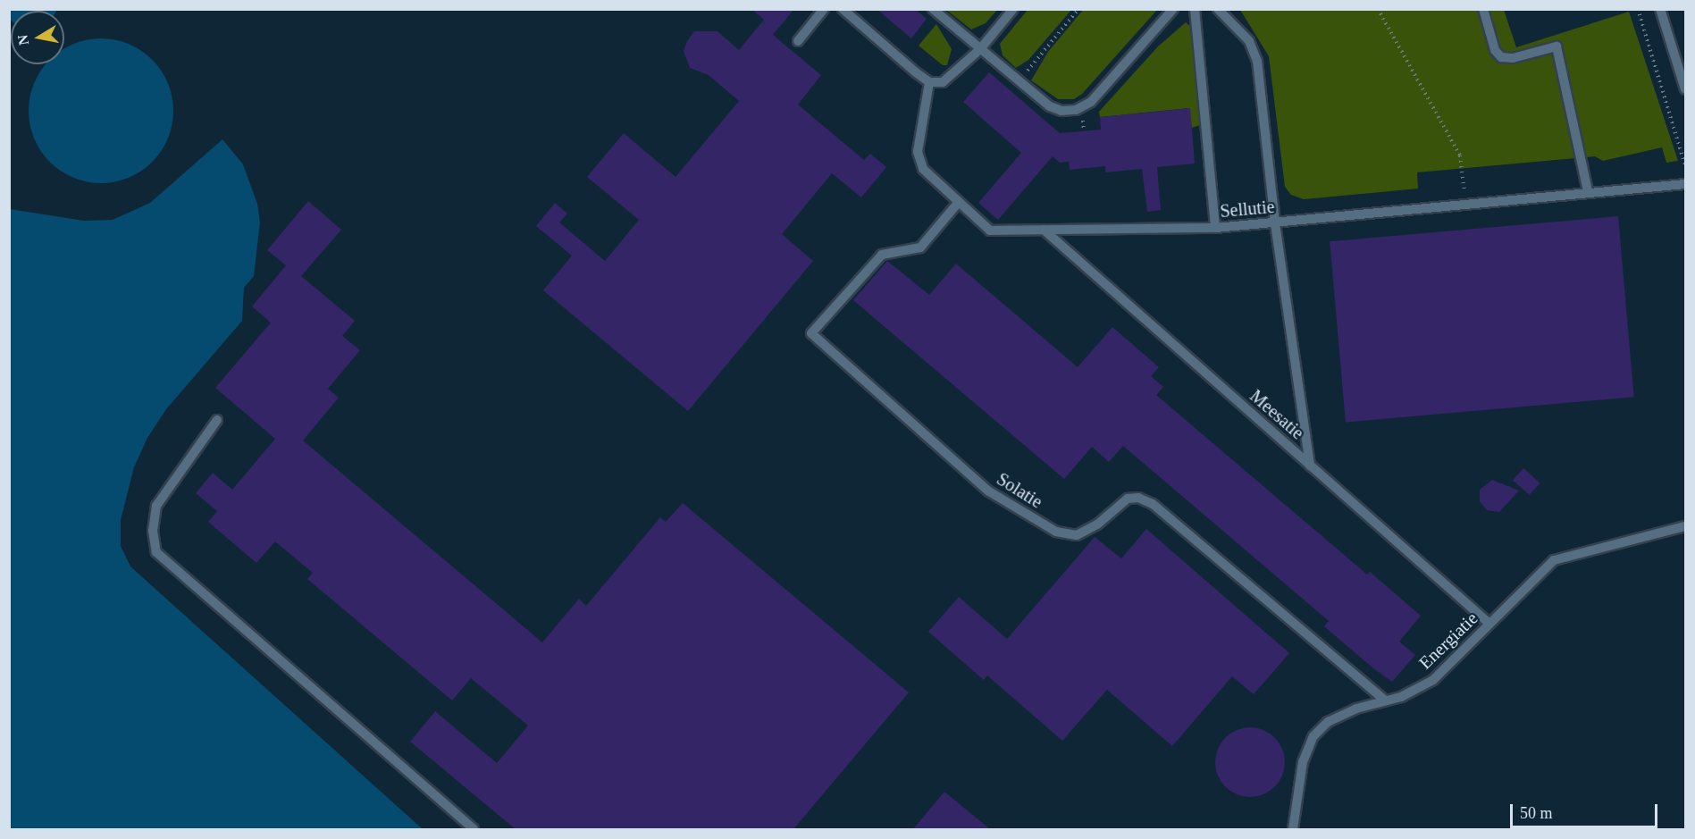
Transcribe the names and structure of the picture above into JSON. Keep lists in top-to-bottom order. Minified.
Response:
{"streets":{"lane":["Sellutie","Meesatie","Solatie","Energiatie"]},"crossings":[["Sellutie","Meesatie"],["Sellutie","Solatie"],["Meesatie","Energiatie"],["Solatie","Energiatie"]],"scale_bar":"50 m","north":"left"}
